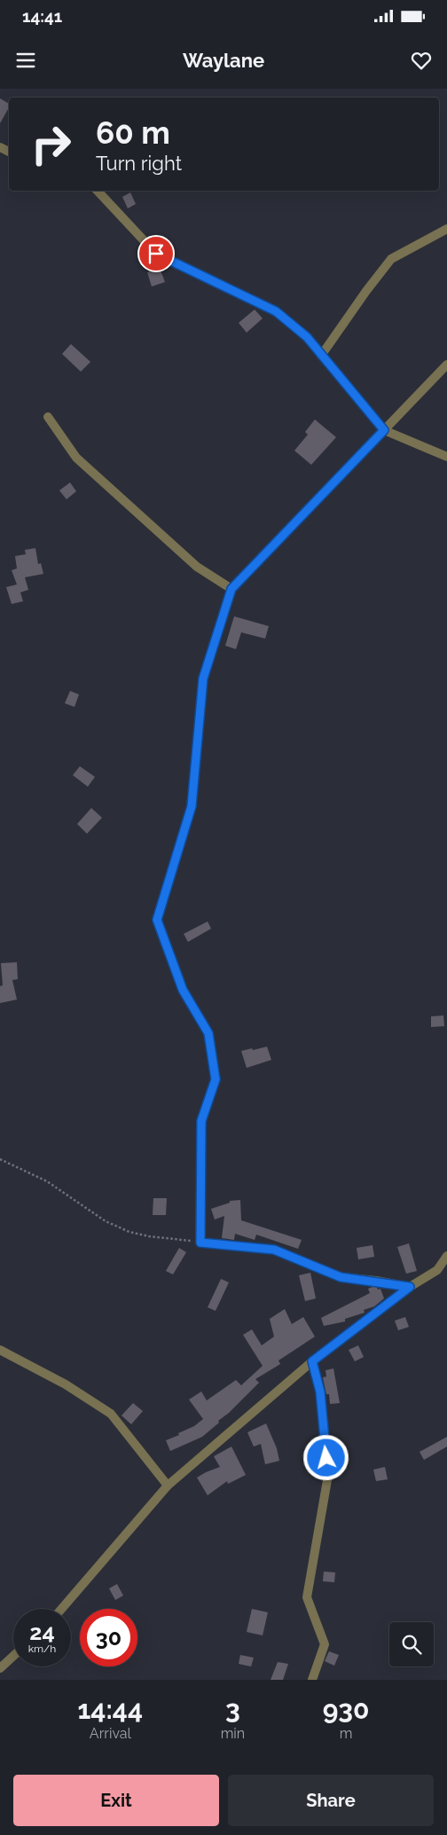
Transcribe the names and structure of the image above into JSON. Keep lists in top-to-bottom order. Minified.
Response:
{"page":{"status":"14:41","header":"Waylane","turn":["60 m","Turn right"],"speed":"24 km/h","limit":"30","eta":["14:44","Arrival","3","min","930","m"],"buttons":["Exit","Share"]}}
